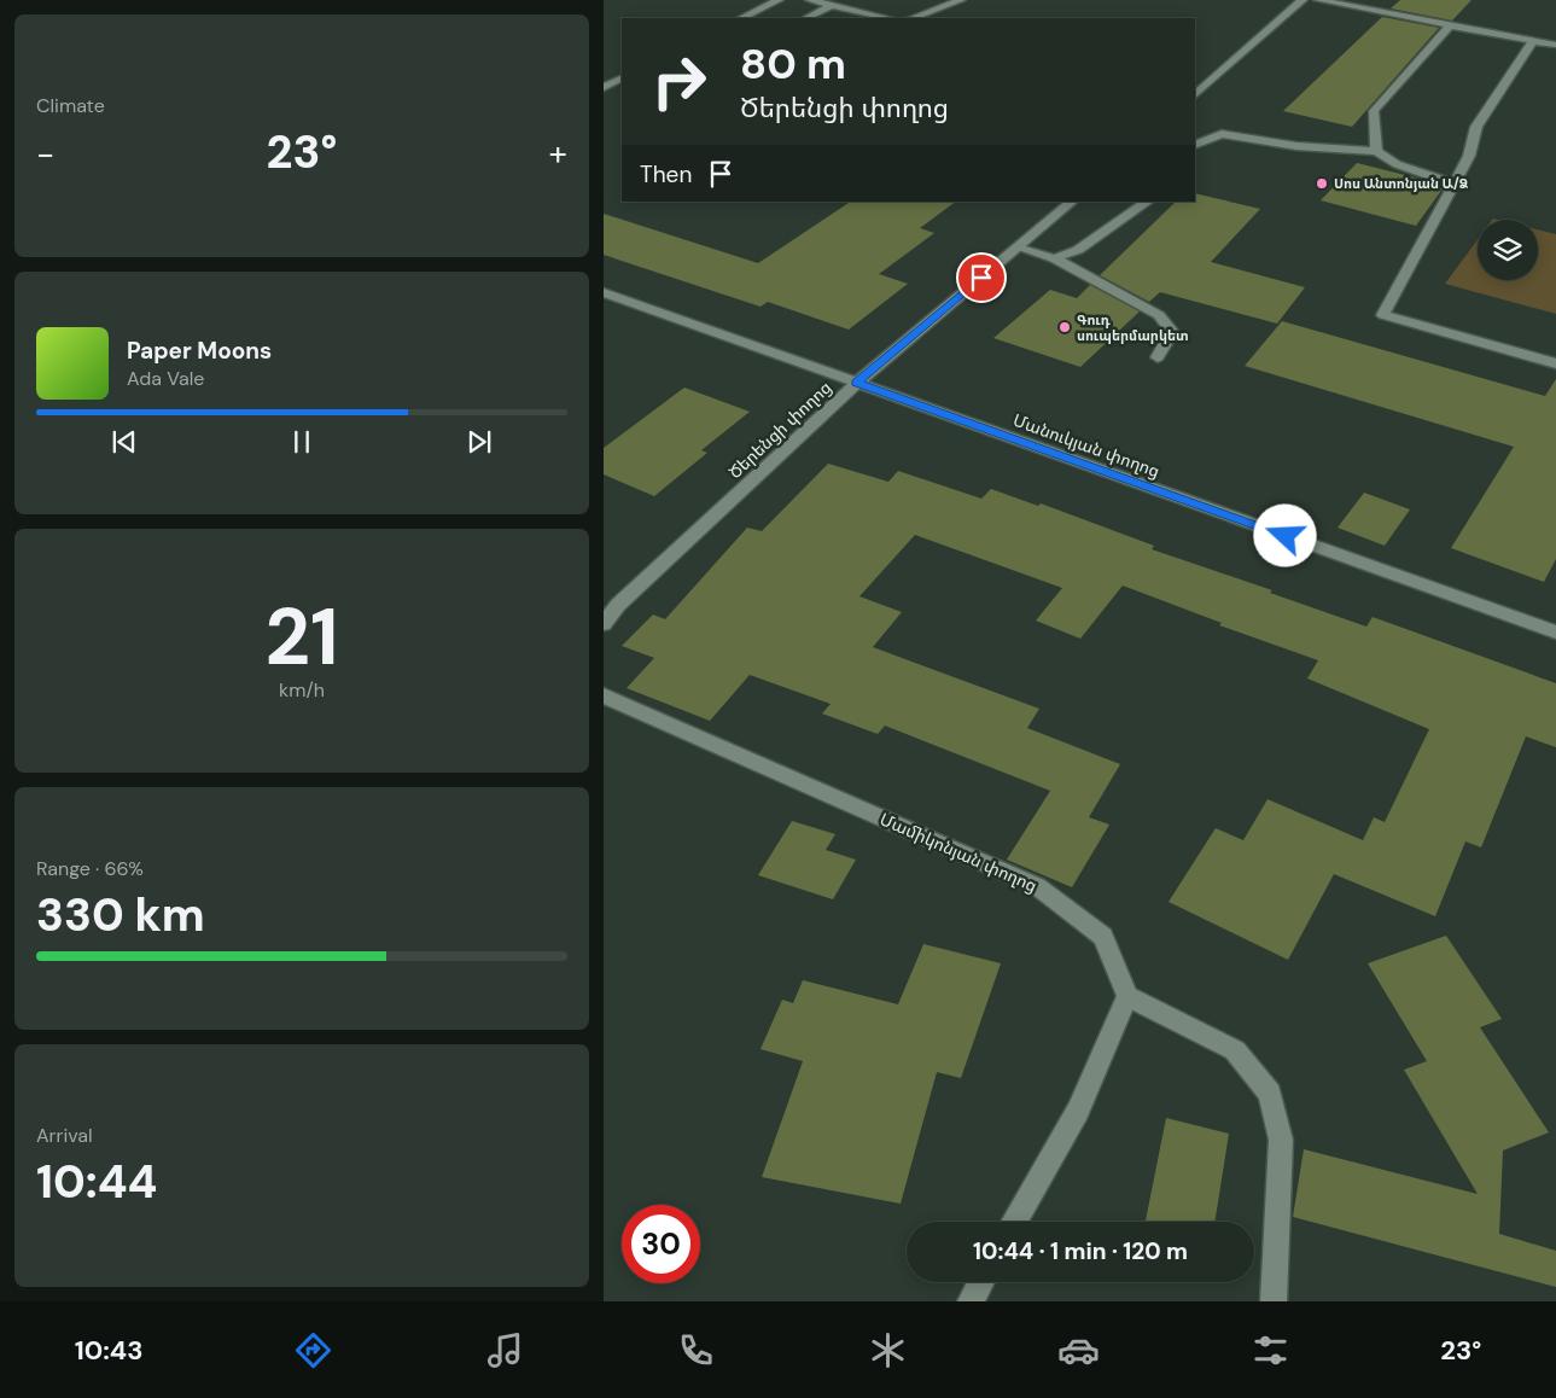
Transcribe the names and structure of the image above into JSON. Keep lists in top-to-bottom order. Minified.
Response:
{"streets":{"street":["Ծերենցի փողոց","Մանուկյան փողոց","Մամիկոնյան փողոց"]},"crossings":[["Ծերենցի փողոց","Մանուկյան փողոց"]],"places":["Սոս Անտոնյան Ա/Ձ","Գուդ սուպերմարկետ"],"page":{"tile":["Climate",["21","km/h"],["Range · 66%","330 km"],["Arrival","10:44"]],"turn":["80 m","Ծերենցի փողոց"],"heat":["−","23°","+"],"then":"Then","song":["Paper Moons","Ada Vale"],"limit":"30","trip":"10:44 · 1 min · 120 m","tabs":["10:43","23°"]}}
